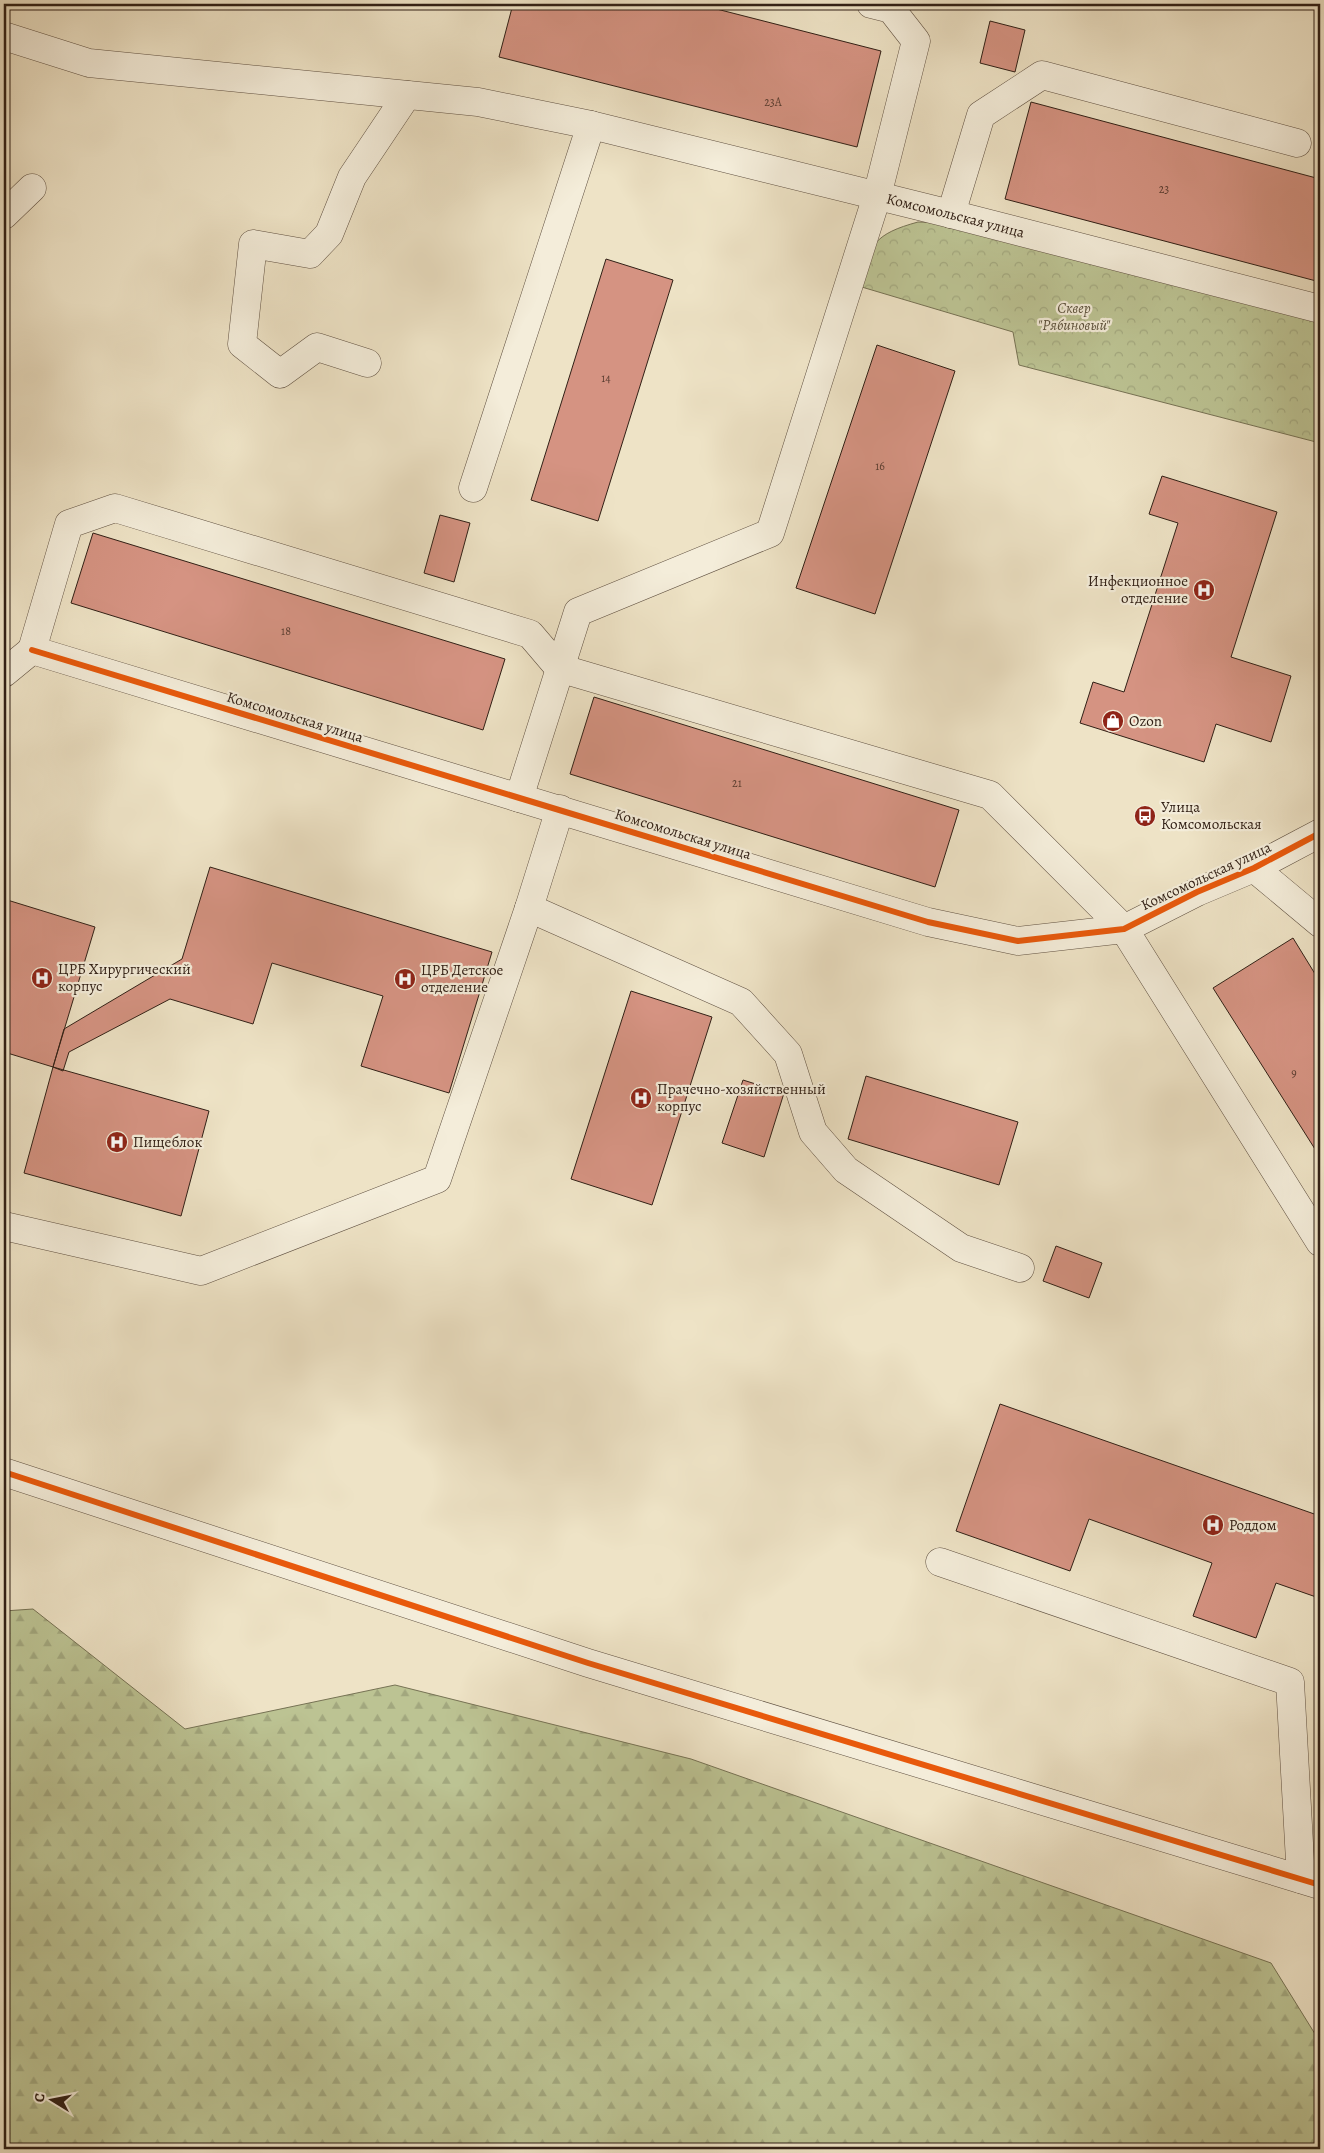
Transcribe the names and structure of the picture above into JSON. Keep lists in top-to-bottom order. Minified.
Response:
{"streets":{"street":["Комсомольская улица"]},"parks":["Сквер \"Рябиновый\""],"places":{"hospital":["Инфекционное отделение","ЦРБ Хирургический корпус","ЦРБ Детское отделение","Прачечно-хозяйственный корпус","Пищеблок","Роддом"],"shop":["Ozon"],"bus stop":["Улица Комсомольская"]},"house_numbers":["23А","23","14","16","18","21","9"],"north":"left"}
